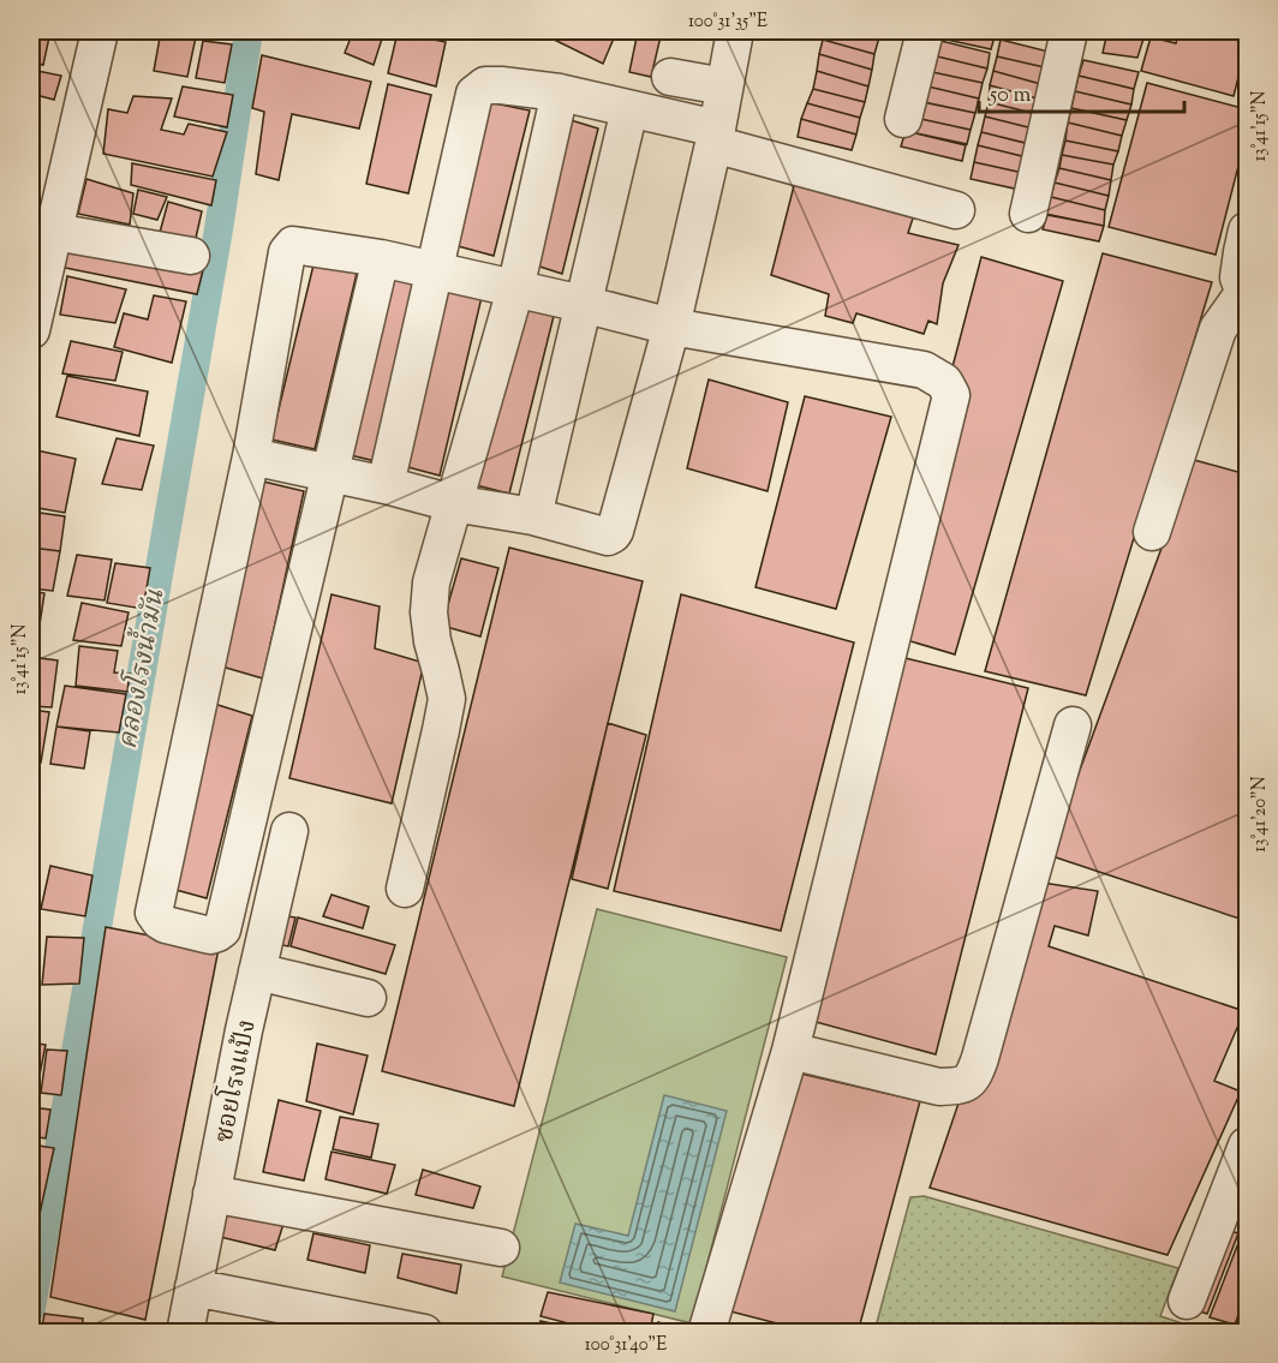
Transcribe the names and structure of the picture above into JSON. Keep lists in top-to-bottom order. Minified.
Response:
{"streets":{"street":["ซอยโรงแป้ง"]},"water":["คลองโรงน้ำมัน"],"scale_bar":"50 m","coordinates":["100°31'35\"E","13°41'15\"N","13°41'20\"N","100°31'40\"E"]}
